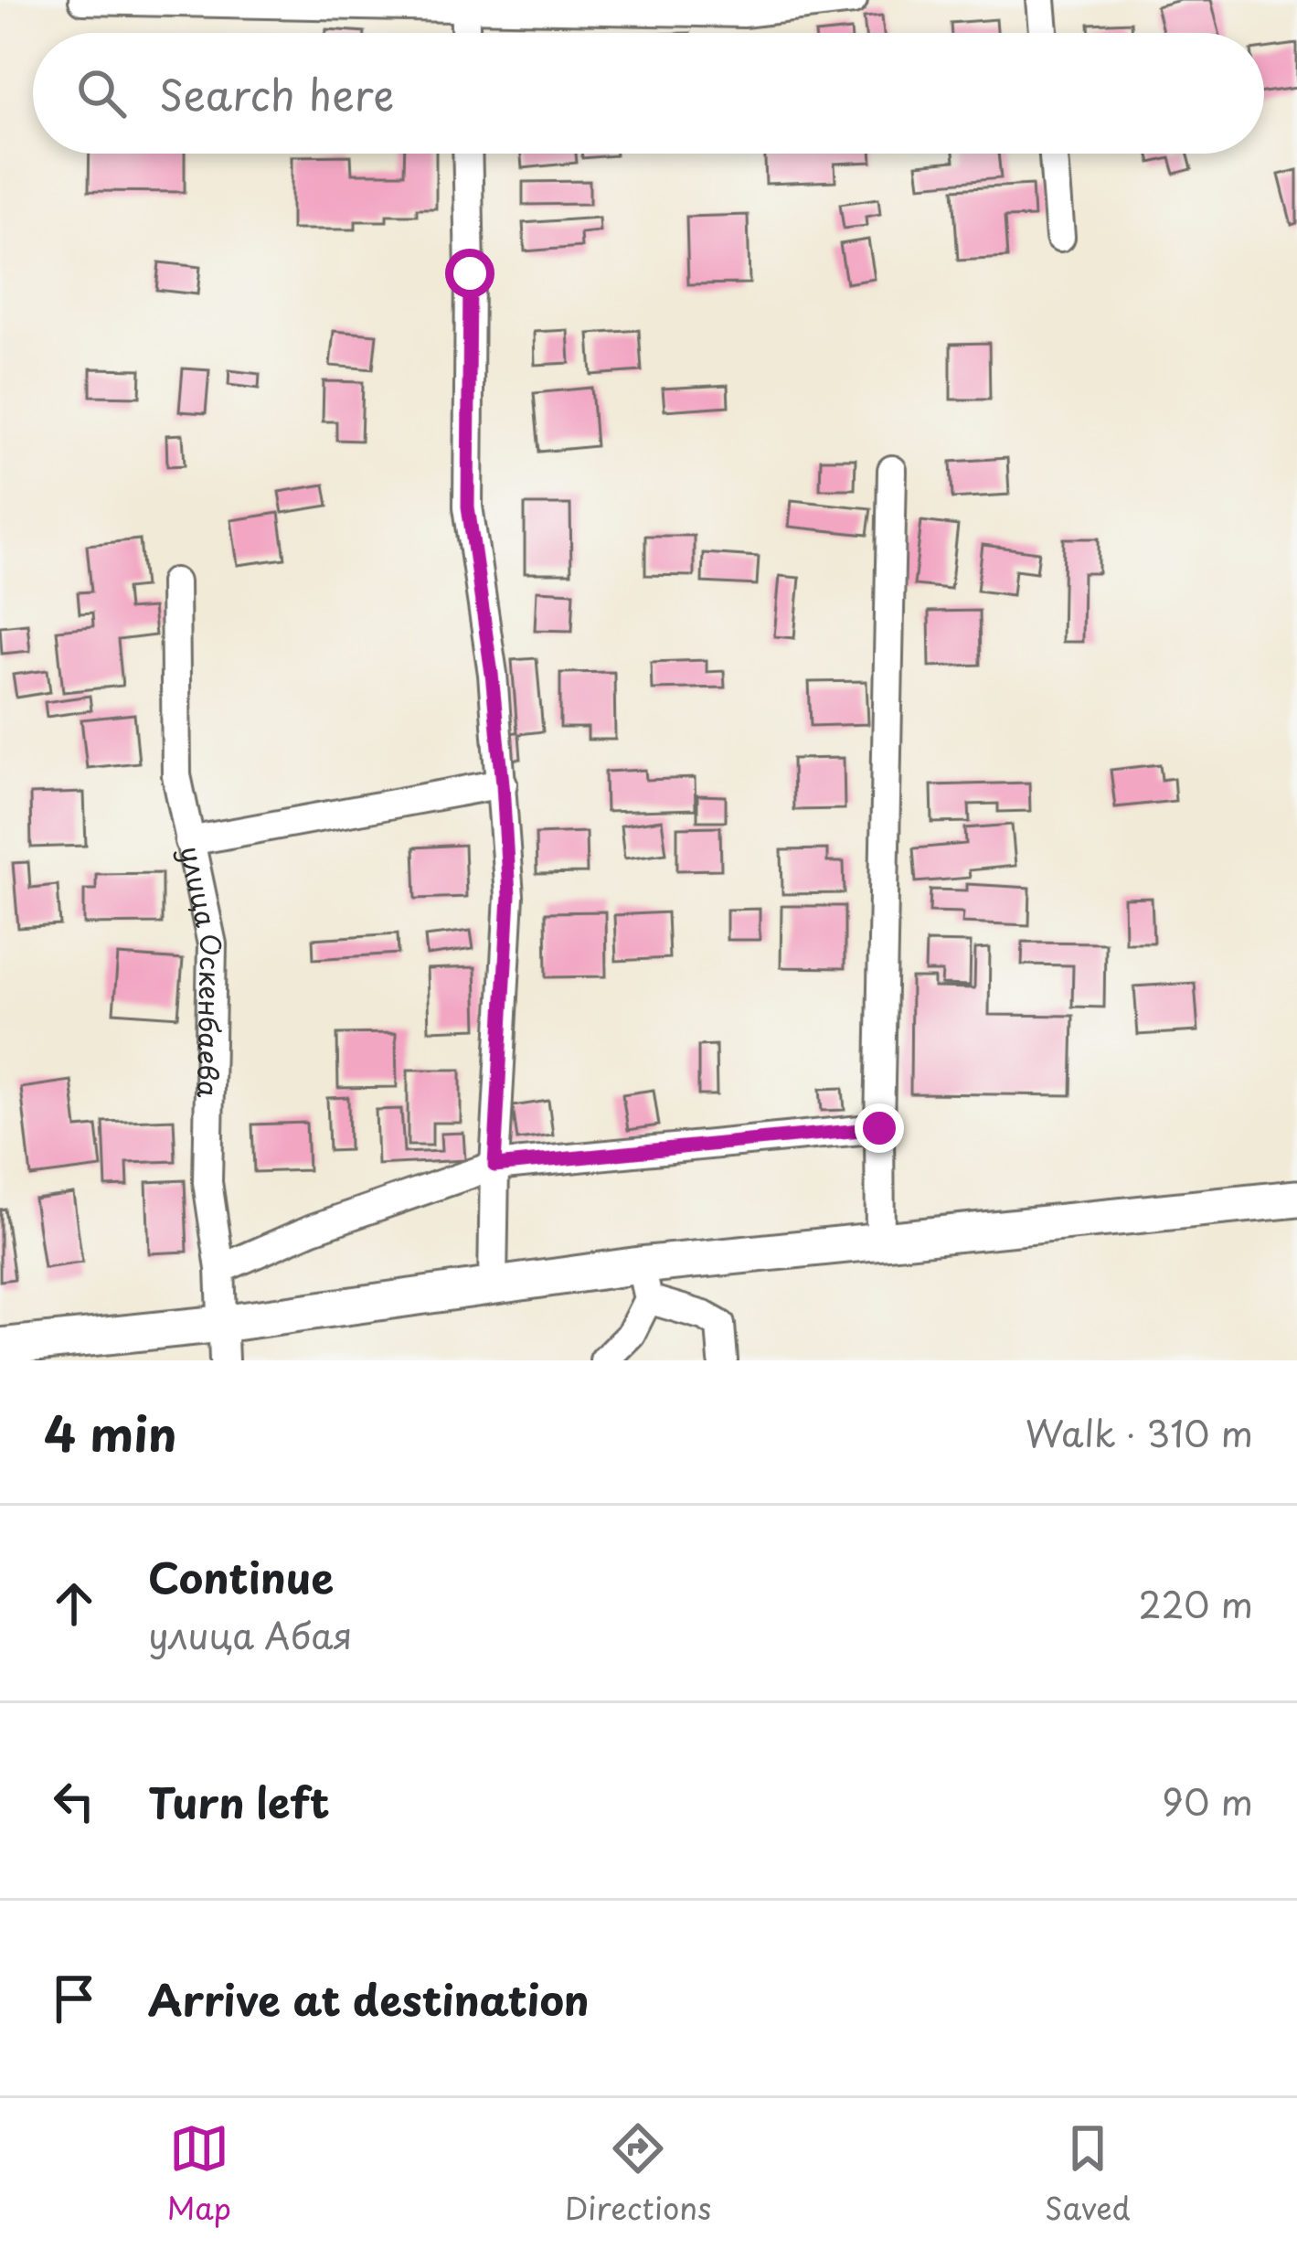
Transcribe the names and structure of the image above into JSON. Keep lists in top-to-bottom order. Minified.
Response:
{"streets":{"street":["улица Оскенбаева"]},"page":{"search":"Search here","heading":["4 min","Walk · 310 m"],"list":[["Continue","улица Абая","220 m"],["Turn left","90 m"],"Arrive at destination"],"nav":["Map","Directions","Saved"]}}
